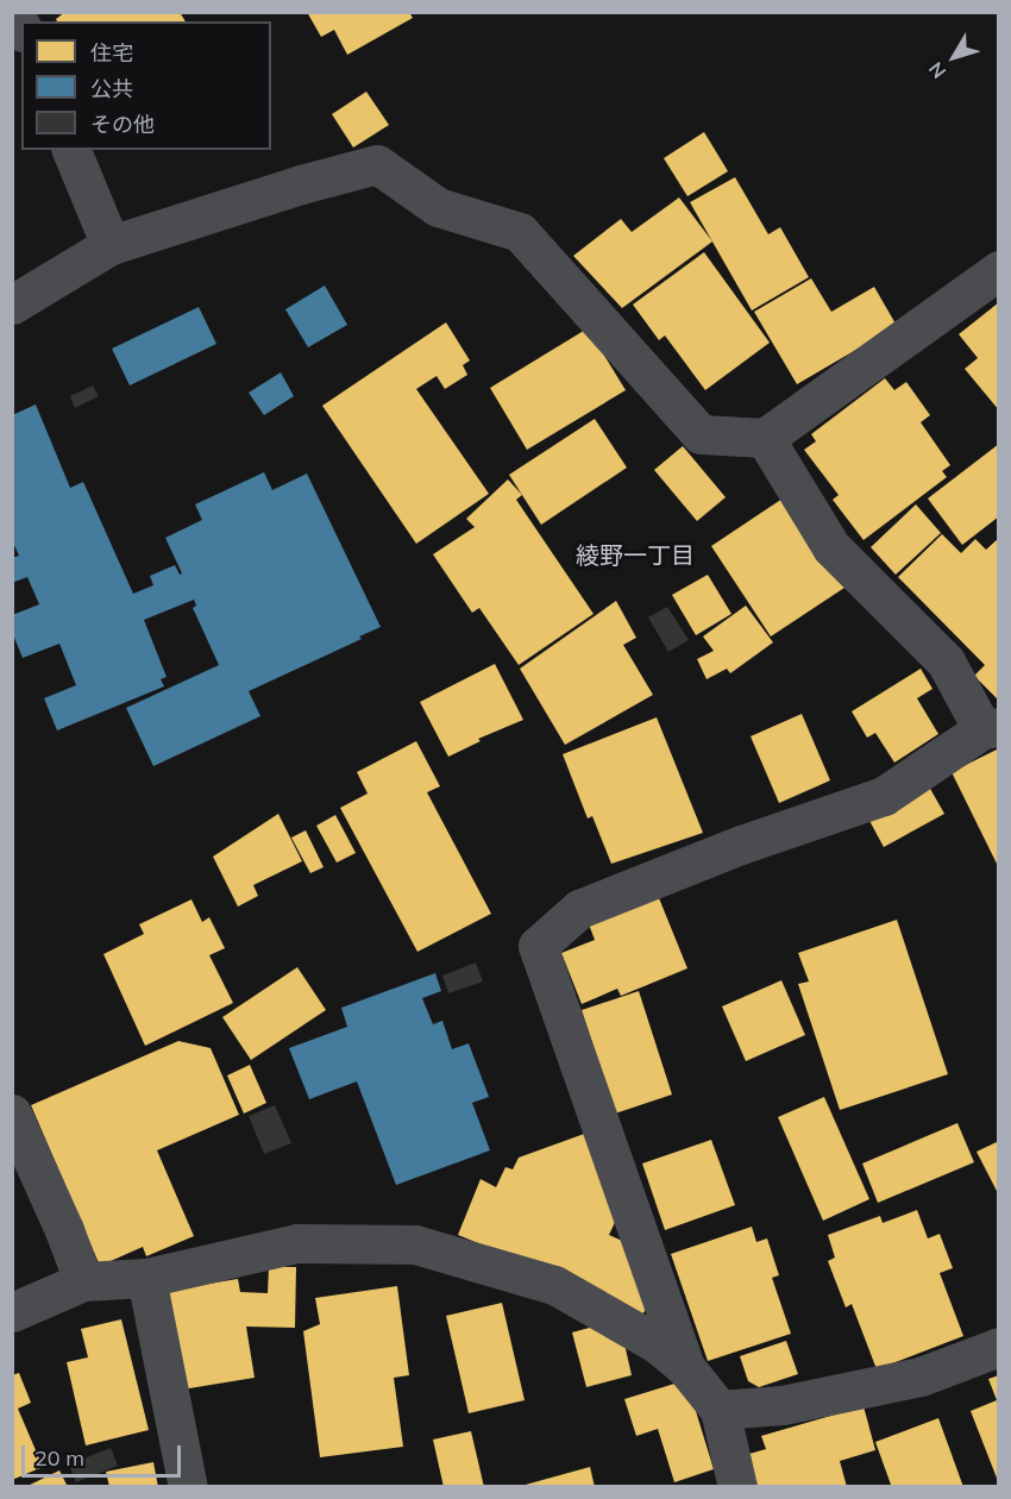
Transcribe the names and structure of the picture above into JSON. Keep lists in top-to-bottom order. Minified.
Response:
{"districts":["綾野一丁目"],"legend":["住宅","公共","その他"],"scale_bar":"20 m","north":"bottom left"}
